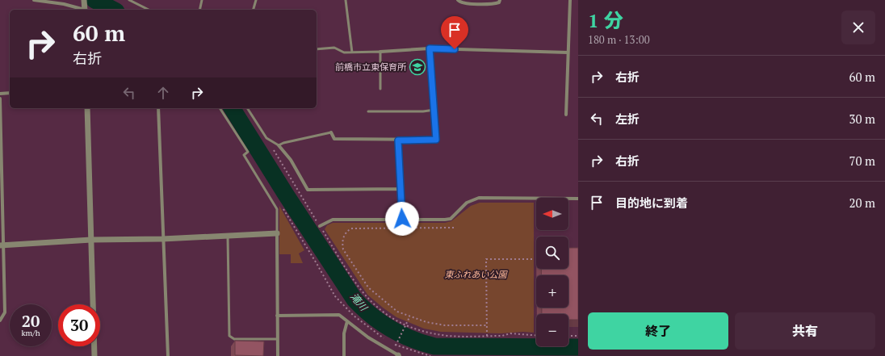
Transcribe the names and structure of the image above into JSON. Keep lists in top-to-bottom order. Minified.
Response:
{"water":["滝川"],"parks":["東ふれあい公園"],"places":{"school or university":["前橋市立東保育所"]},"north":"left","page":{"heading":["1 分","180 m · 13:00"],"turn":["60 m","右折"],"list":[{"name":"右折","value":"60 m"},{"name":"左折","value":"30 m"},{"name":"右折","value":"70 m"},{"name":"目的地に到着","value":"20 m"}],"map_buttons":["+","−"],"speed":"20 km/h","limit":"30","buttons":["終了","共有"]}}
